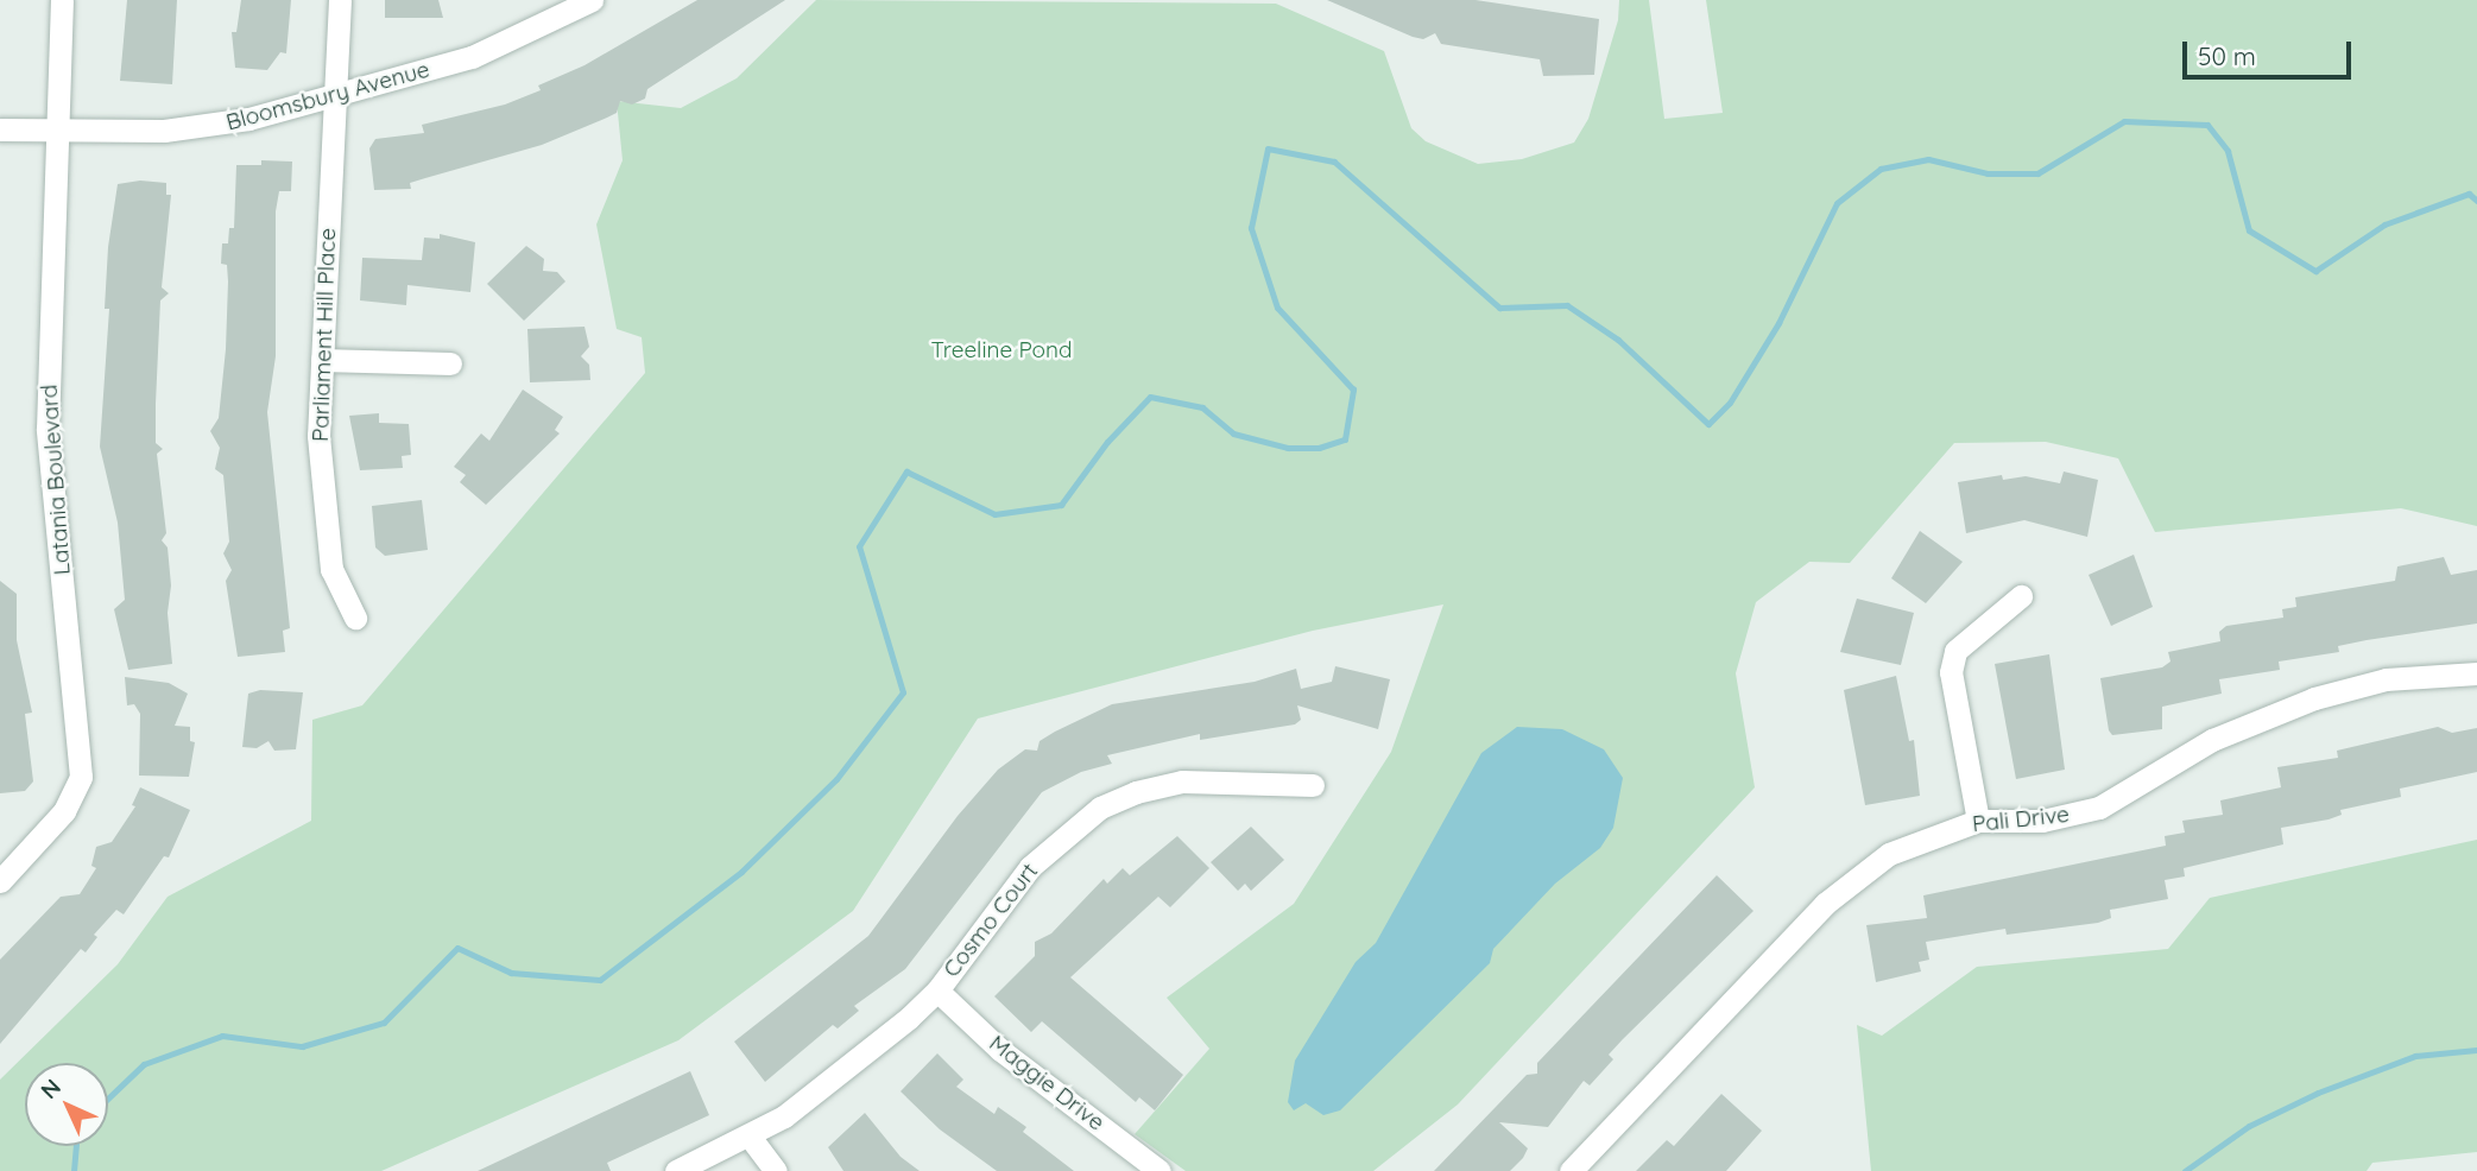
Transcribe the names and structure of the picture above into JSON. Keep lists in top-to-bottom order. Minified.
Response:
{"streets":{"street":["Bloomsbury Avenue","Parliament Hill Place","Latania Boulevard","Pali Drive","Cosmo Court","Maggie Drive"]},"crossings":[["Bloomsbury Avenue","Parliament Hill Place"],["Bloomsbury Avenue","Latania Boulevard"],["Cosmo Court","Maggie Drive"]],"parks":["Treeline Pond"],"scale_bar":"50 m","north":"top left"}
